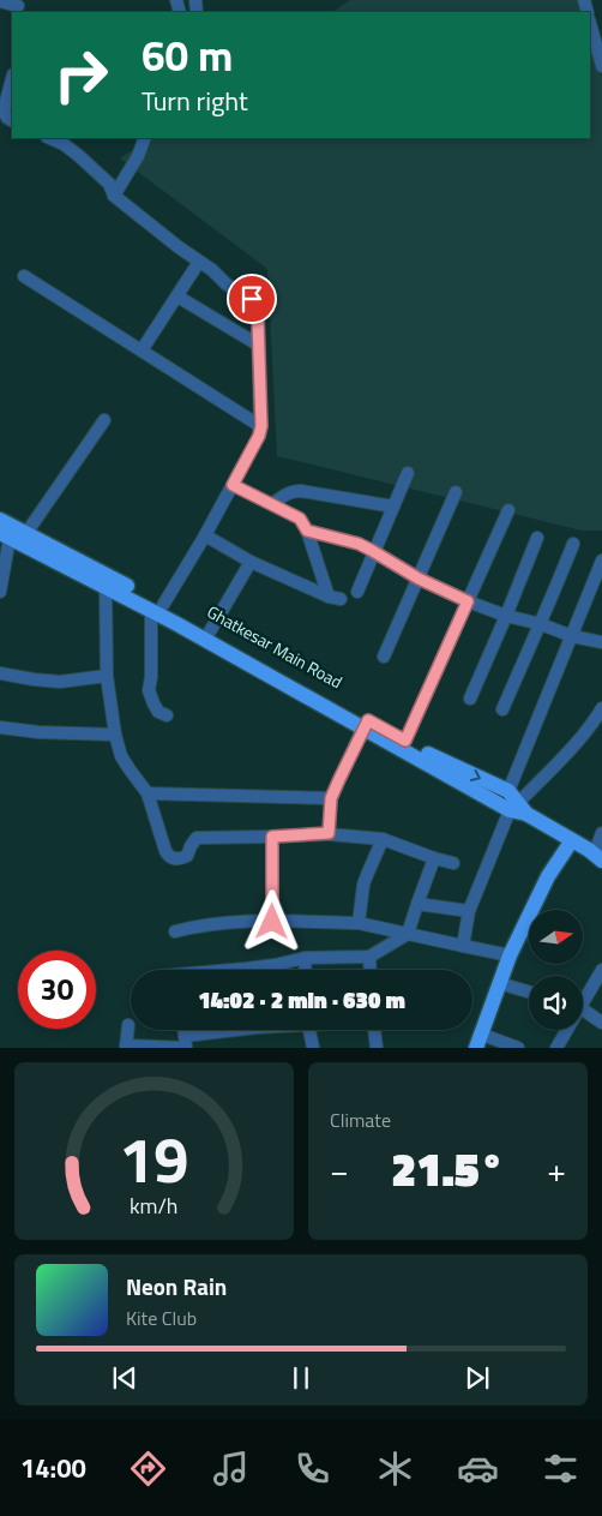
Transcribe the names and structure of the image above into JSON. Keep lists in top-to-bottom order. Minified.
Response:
{"streets":{"main road":["Ghatkesar Main Road"]},"north":"right","page":{"turn":["60 m","Turn right"],"limit":"30","trip":"14:02 · 2 min · 630 m","tile":"Climate","heat":["−","21.5°","+"],"song":["Neon Rain","Kite Club"],"tabs":"14:00","gauge":["19","km/h"]}}
